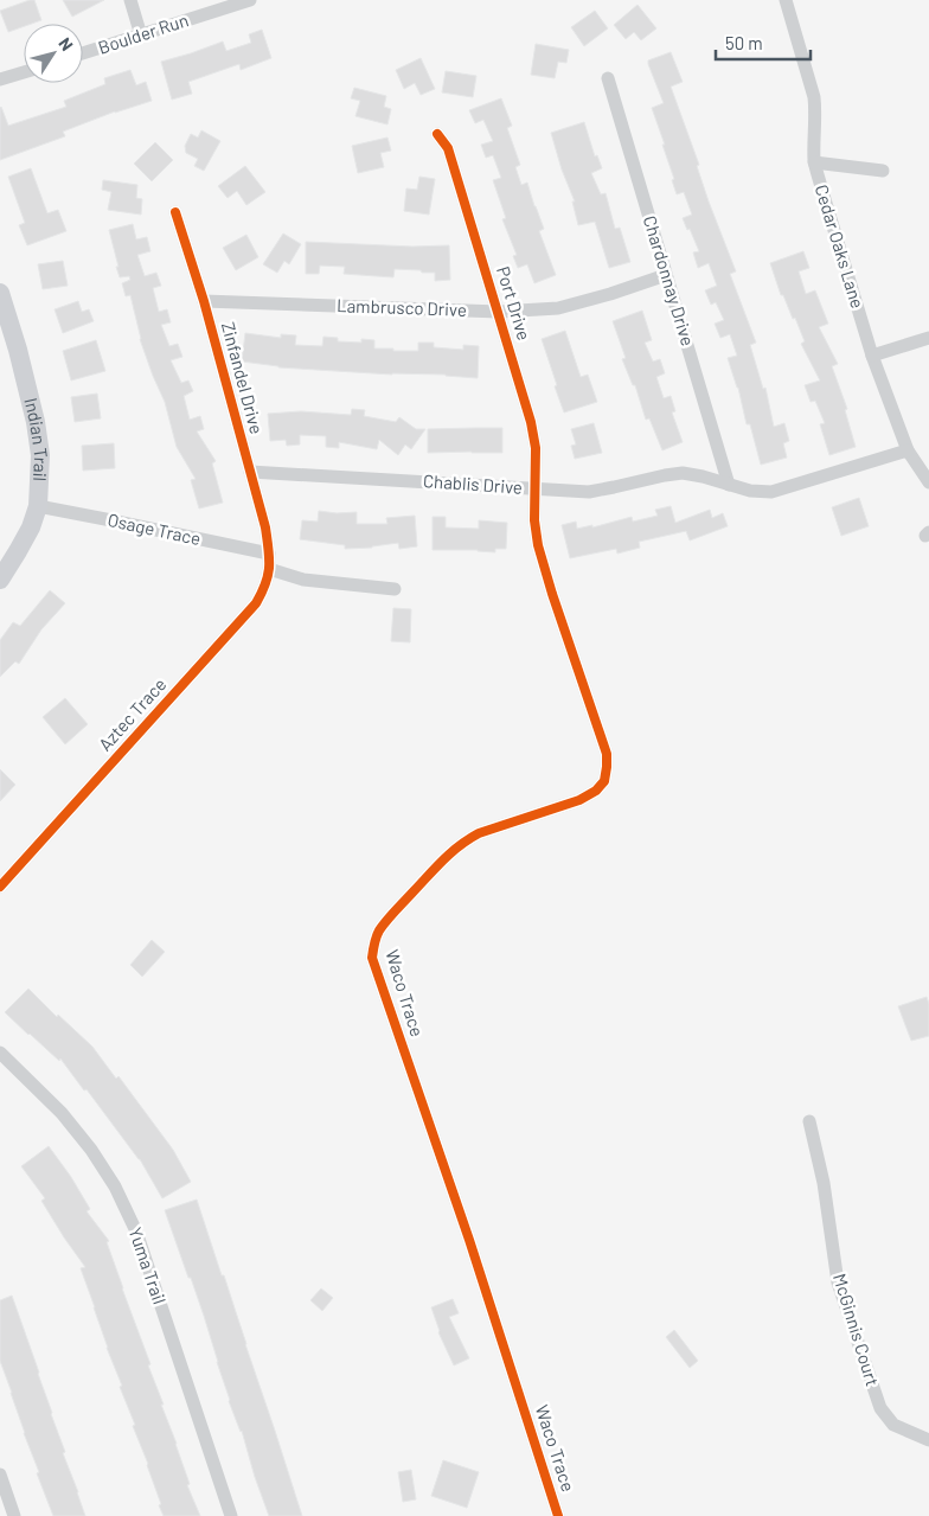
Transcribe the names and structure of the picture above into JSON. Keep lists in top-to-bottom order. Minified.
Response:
{"streets":{"street":["Boulder Run","Cedar Oaks Lane","Chardonnay Drive","Port Drive","Lambrusco Drive","Zinfandel Drive","Indian Trail","Chablis Drive","Osage Trace","Aztec Trace","Waco Trace","Yuma Trail","McGinnis Court"]},"crossings":[["Cedar Oaks Lane","Chablis Drive"],["Chardonnay Drive","Lambrusco Drive"],["Chardonnay Drive","Chablis Drive"],["Port Drive","Lambrusco Drive"],["Port Drive","Chablis Drive"],["Port Drive","Waco Trace"],["Lambrusco Drive","Zinfandel Drive"],["Zinfandel Drive","Chablis Drive"],["Zinfandel Drive","Osage Trace"],["Zinfandel Drive","Aztec Trace"],["Indian Trail","Osage Trace"],["Chablis Drive","Waco Trace"],["Osage Trace","Aztec Trace"]],"scale_bar":"50 m","north":"top right"}
